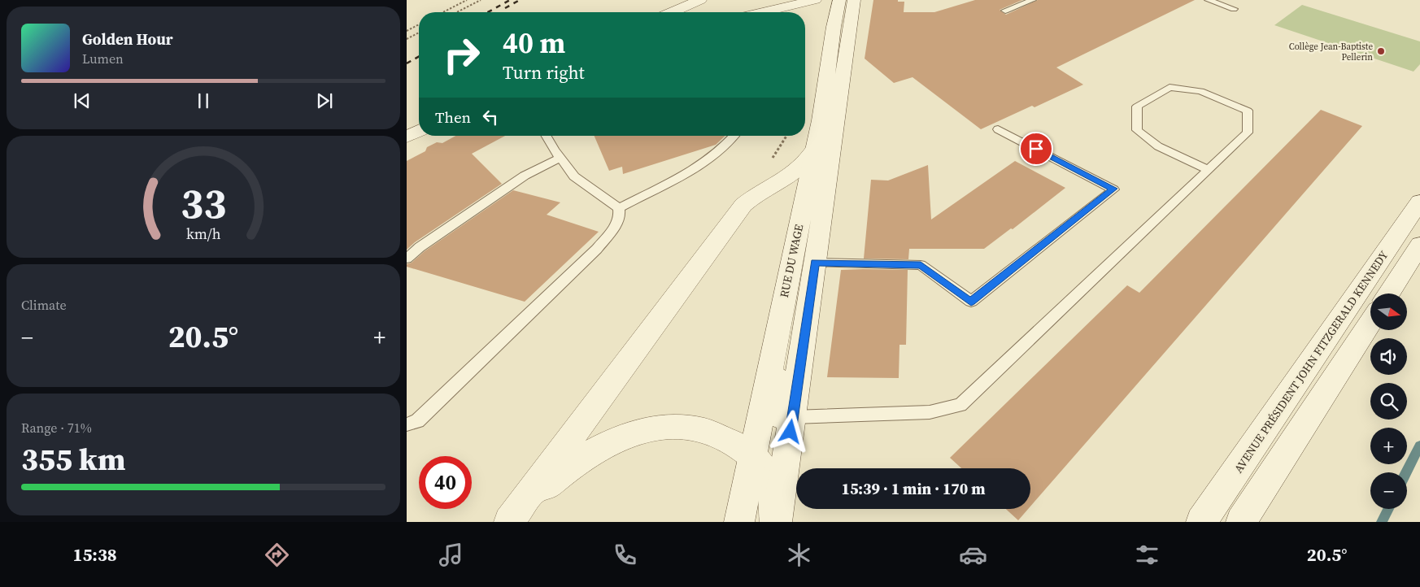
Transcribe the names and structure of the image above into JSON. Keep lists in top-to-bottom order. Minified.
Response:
{"streets":{"street":["RUE DU WAGE","AVENUE PRÉSIDENT JOHN FITZGERALD KENNEDY"]},"places":["Collège Jean-Baptiste Pellerin"],"north":"right","page":{"turn":["40 m","Turn right"],"song":["Golden Hour","Lumen"],"then":"Then","tile":["Climate",["Range · 71%","355 km"]],"map_buttons":["+","−"],"heat":["−","20.5°","+"],"limit":"40","trip":"15:39 · 1 min · 170 m","tabs":["15:38","20.5°"],"gauge":["33","km/h"]}}
